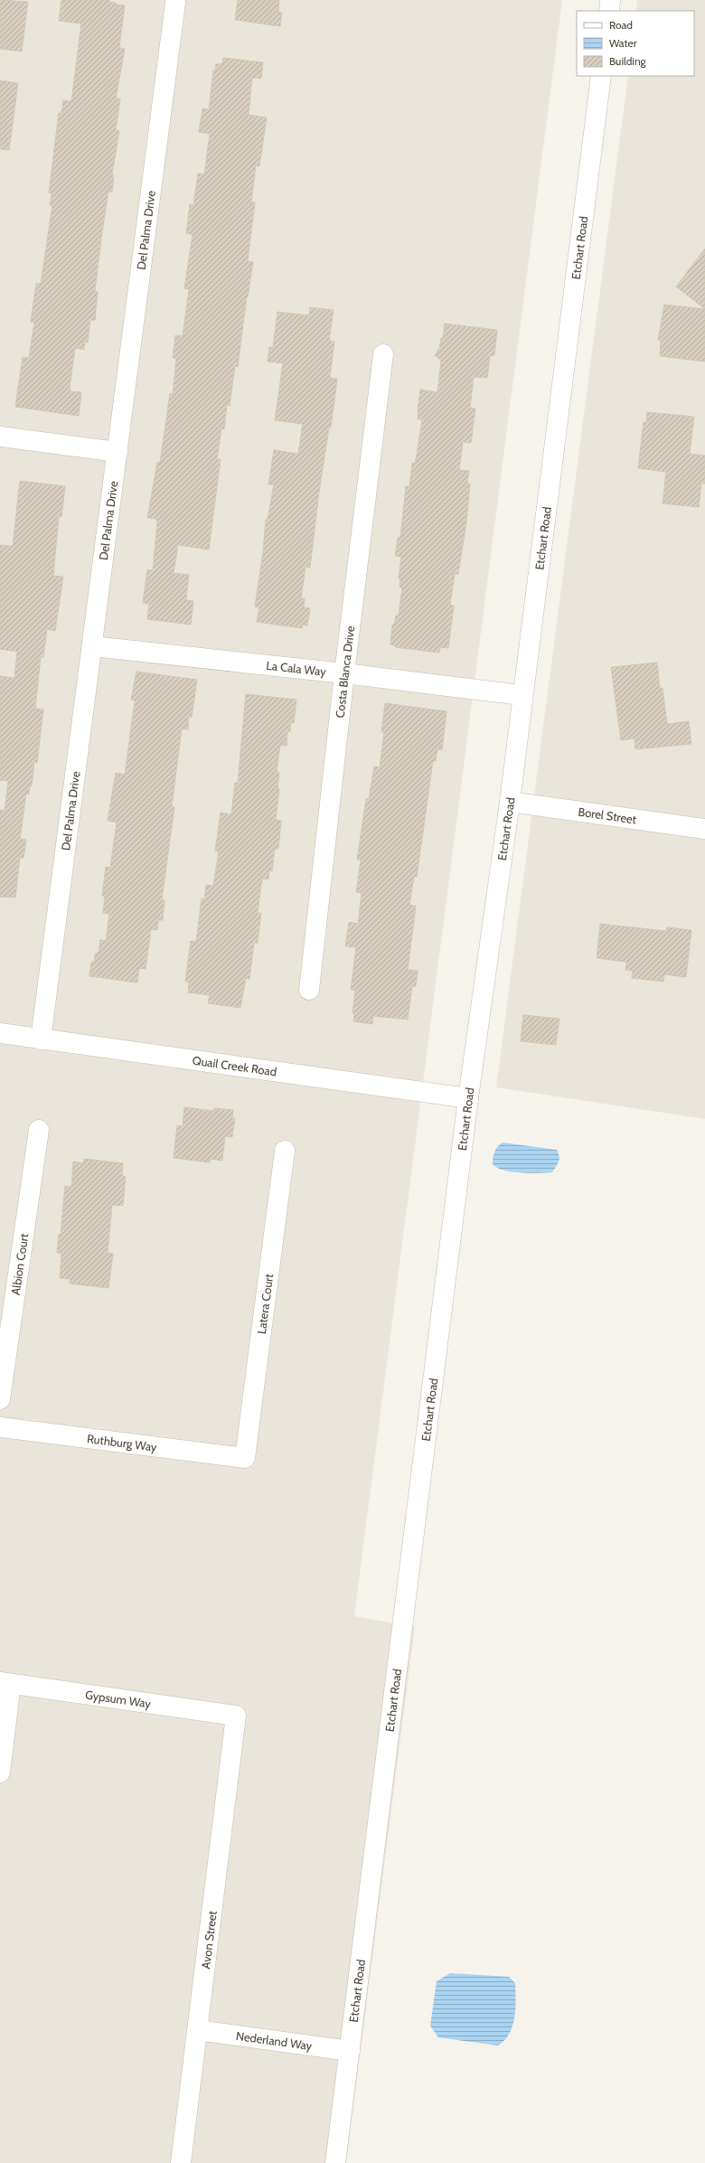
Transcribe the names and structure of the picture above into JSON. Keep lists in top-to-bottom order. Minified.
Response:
{"streets":{"street":["Del Palma Drive","Etchart Road","La Cala Way","Costa Blanca Drive","Borel Street","Quail Creek Road","Albion Court","Latera Court","Ruthburg Way","Gypsum Way","Avon Street","Nederland Way"]},"crossings":[["Del Palma Drive","La Cala Way"],["Del Palma Drive","Quail Creek Road"],["Etchart Road","La Cala Way"],["Etchart Road","Borel Street"],["Etchart Road","Quail Creek Road"],["Etchart Road","Nederland Way"],["La Cala Way","Costa Blanca Drive"],["Latera Court","Ruthburg Way"],["Gypsum Way","Avon Street"],["Avon Street","Nederland Way"]],"legend":["Road","Water","Building"]}
